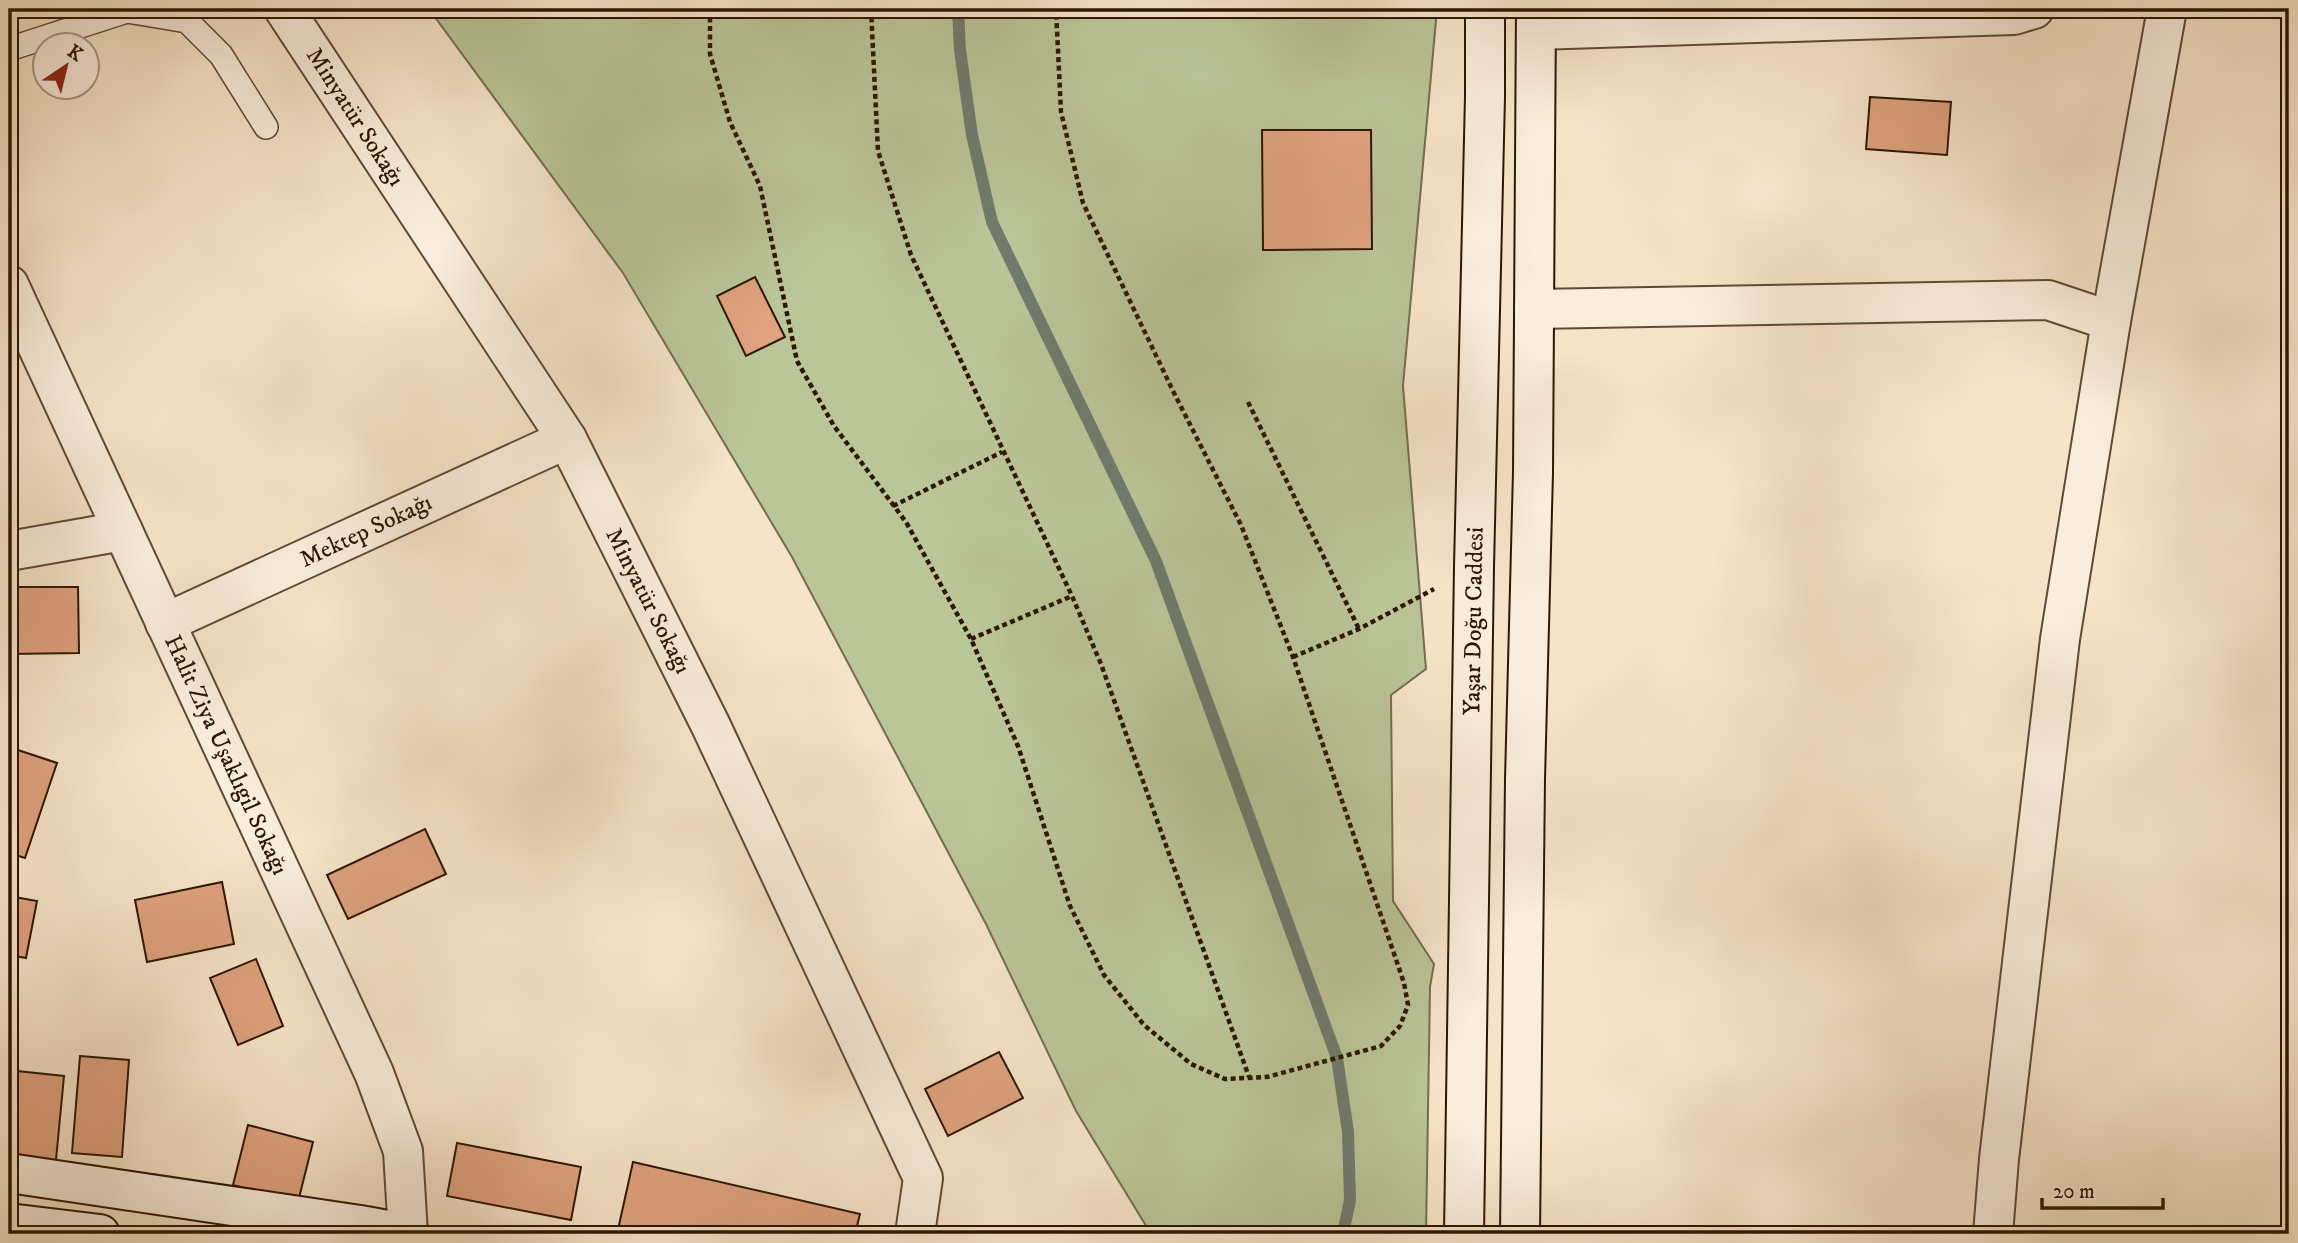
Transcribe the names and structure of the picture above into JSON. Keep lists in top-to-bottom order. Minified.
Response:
{"streets":{"street":["Minyatür Sokağı","Mektep Sokağı","Yaşar Doğu Caddesi","Halit Ziya Uşaklıgil Sokağı"]},"crossings":[["Minyatür Sokağı","Mektep Sokağı"],["Mektep Sokağı","Halit Ziya Uşaklıgil Sokağı"]],"scale_bar":"20 m","north":"top right"}
